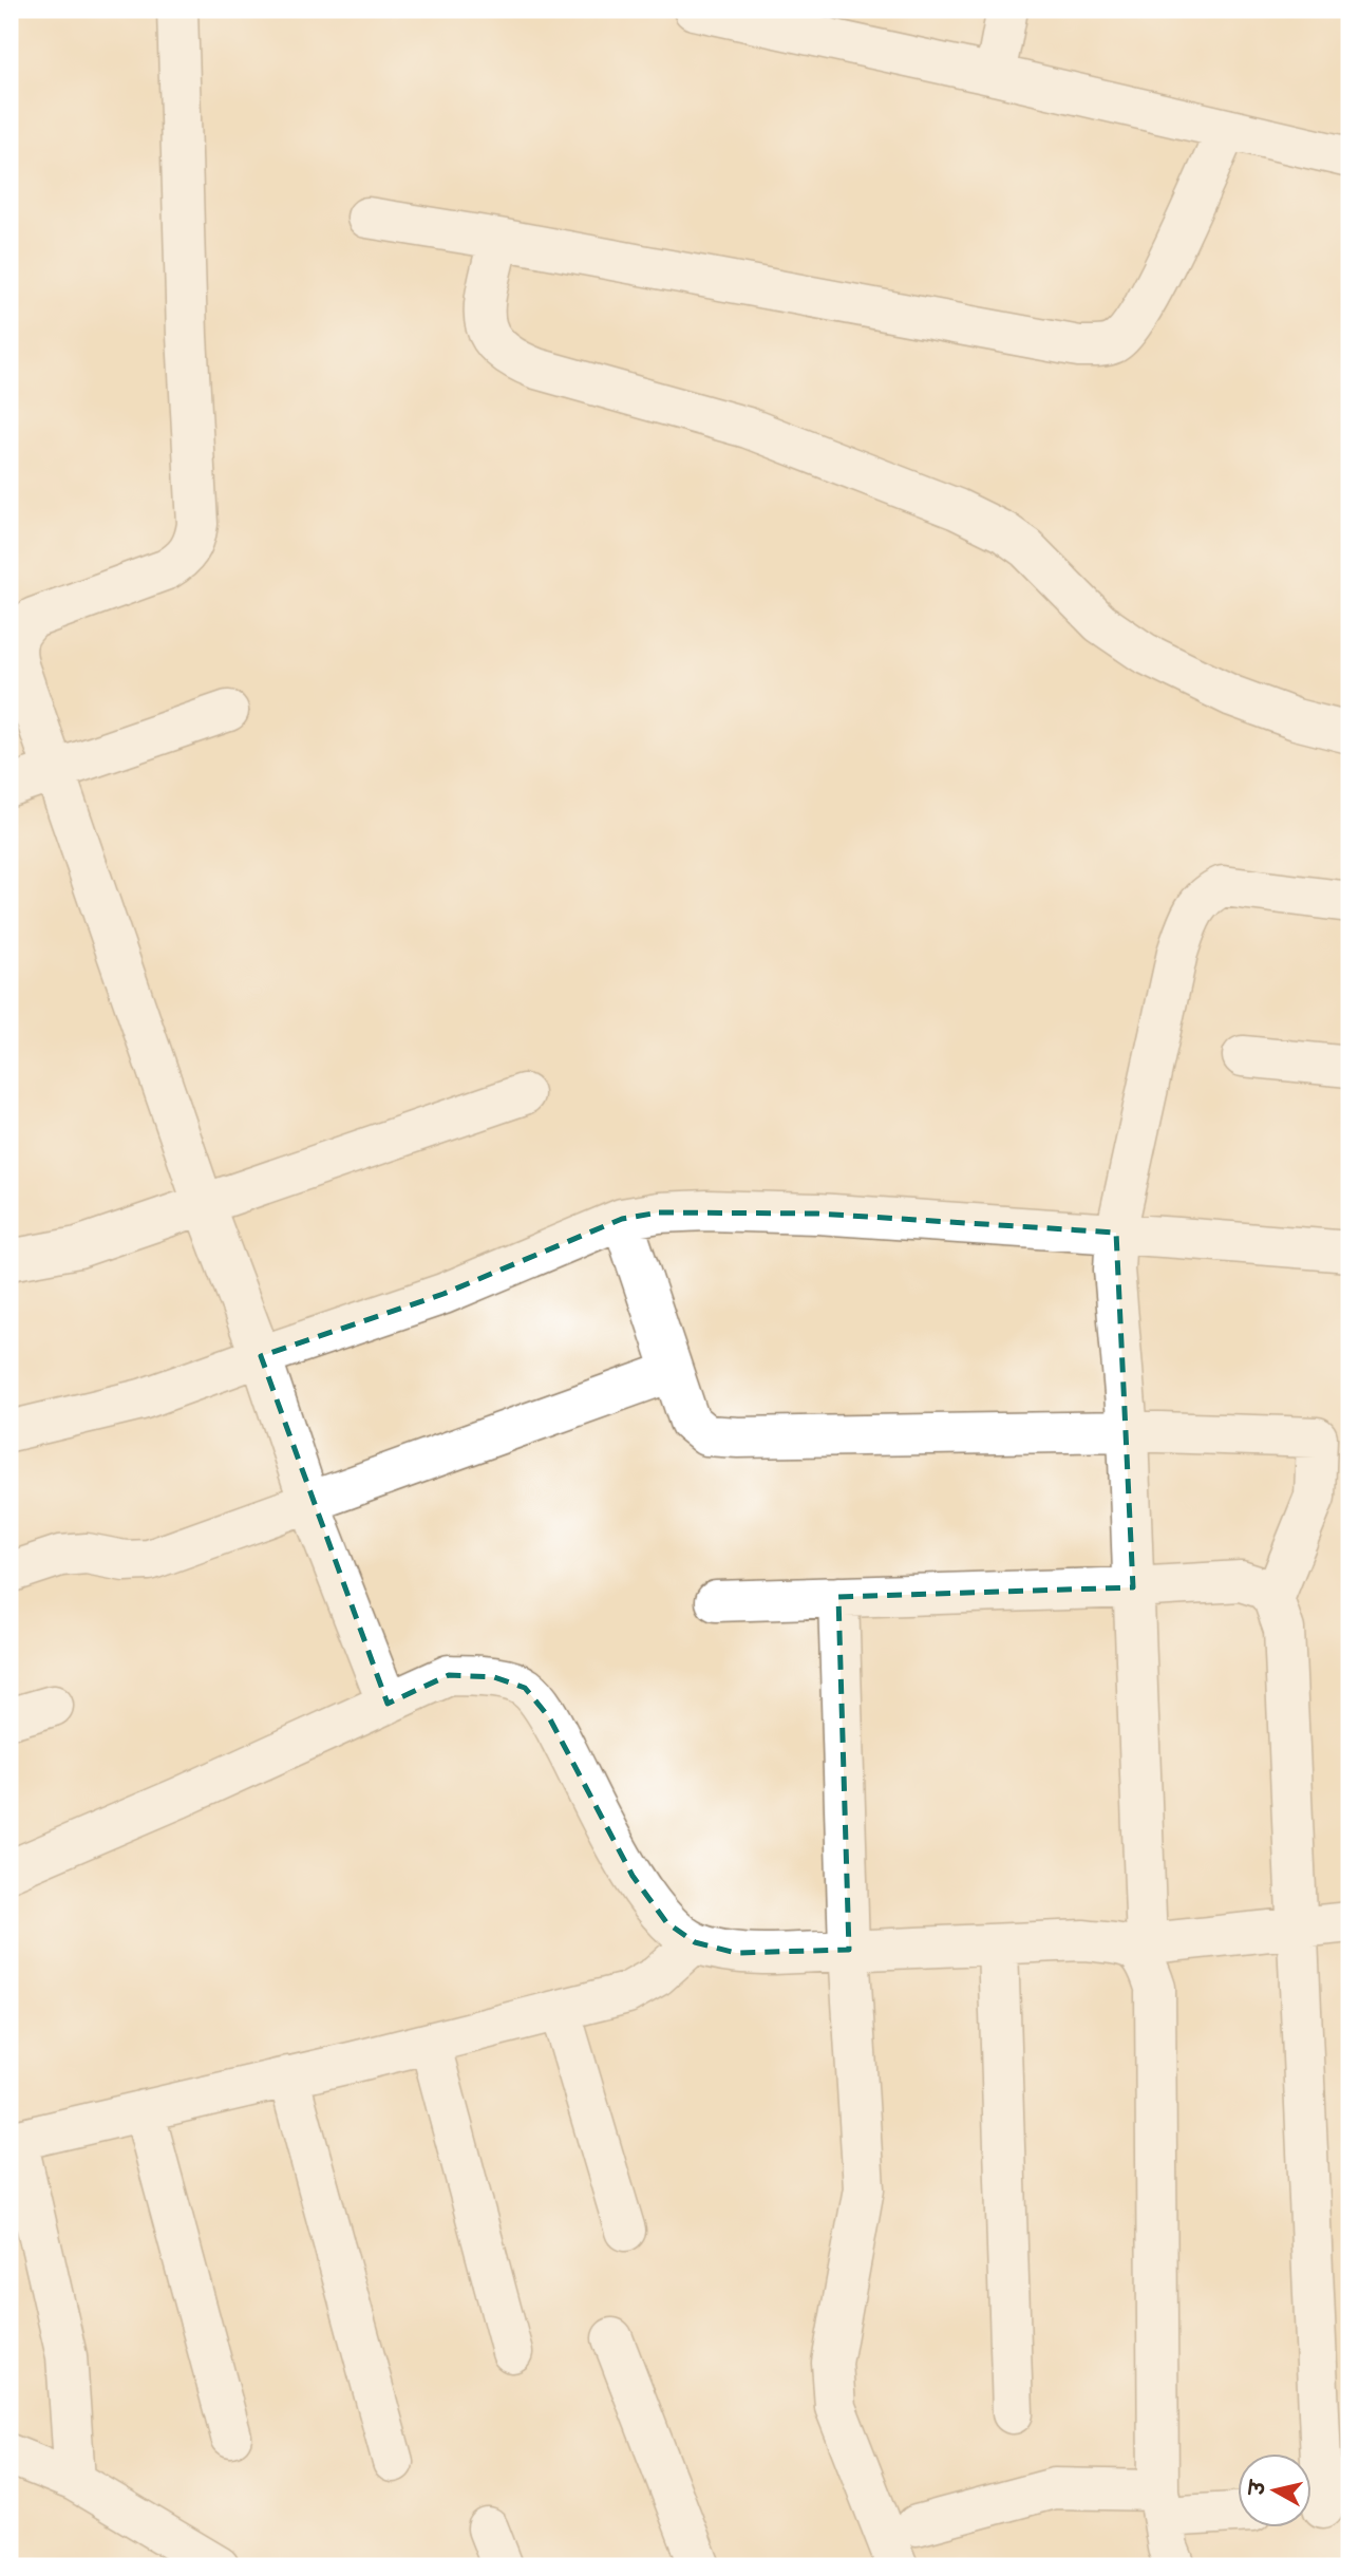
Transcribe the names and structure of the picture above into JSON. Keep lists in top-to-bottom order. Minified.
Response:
{"north":"left"}
